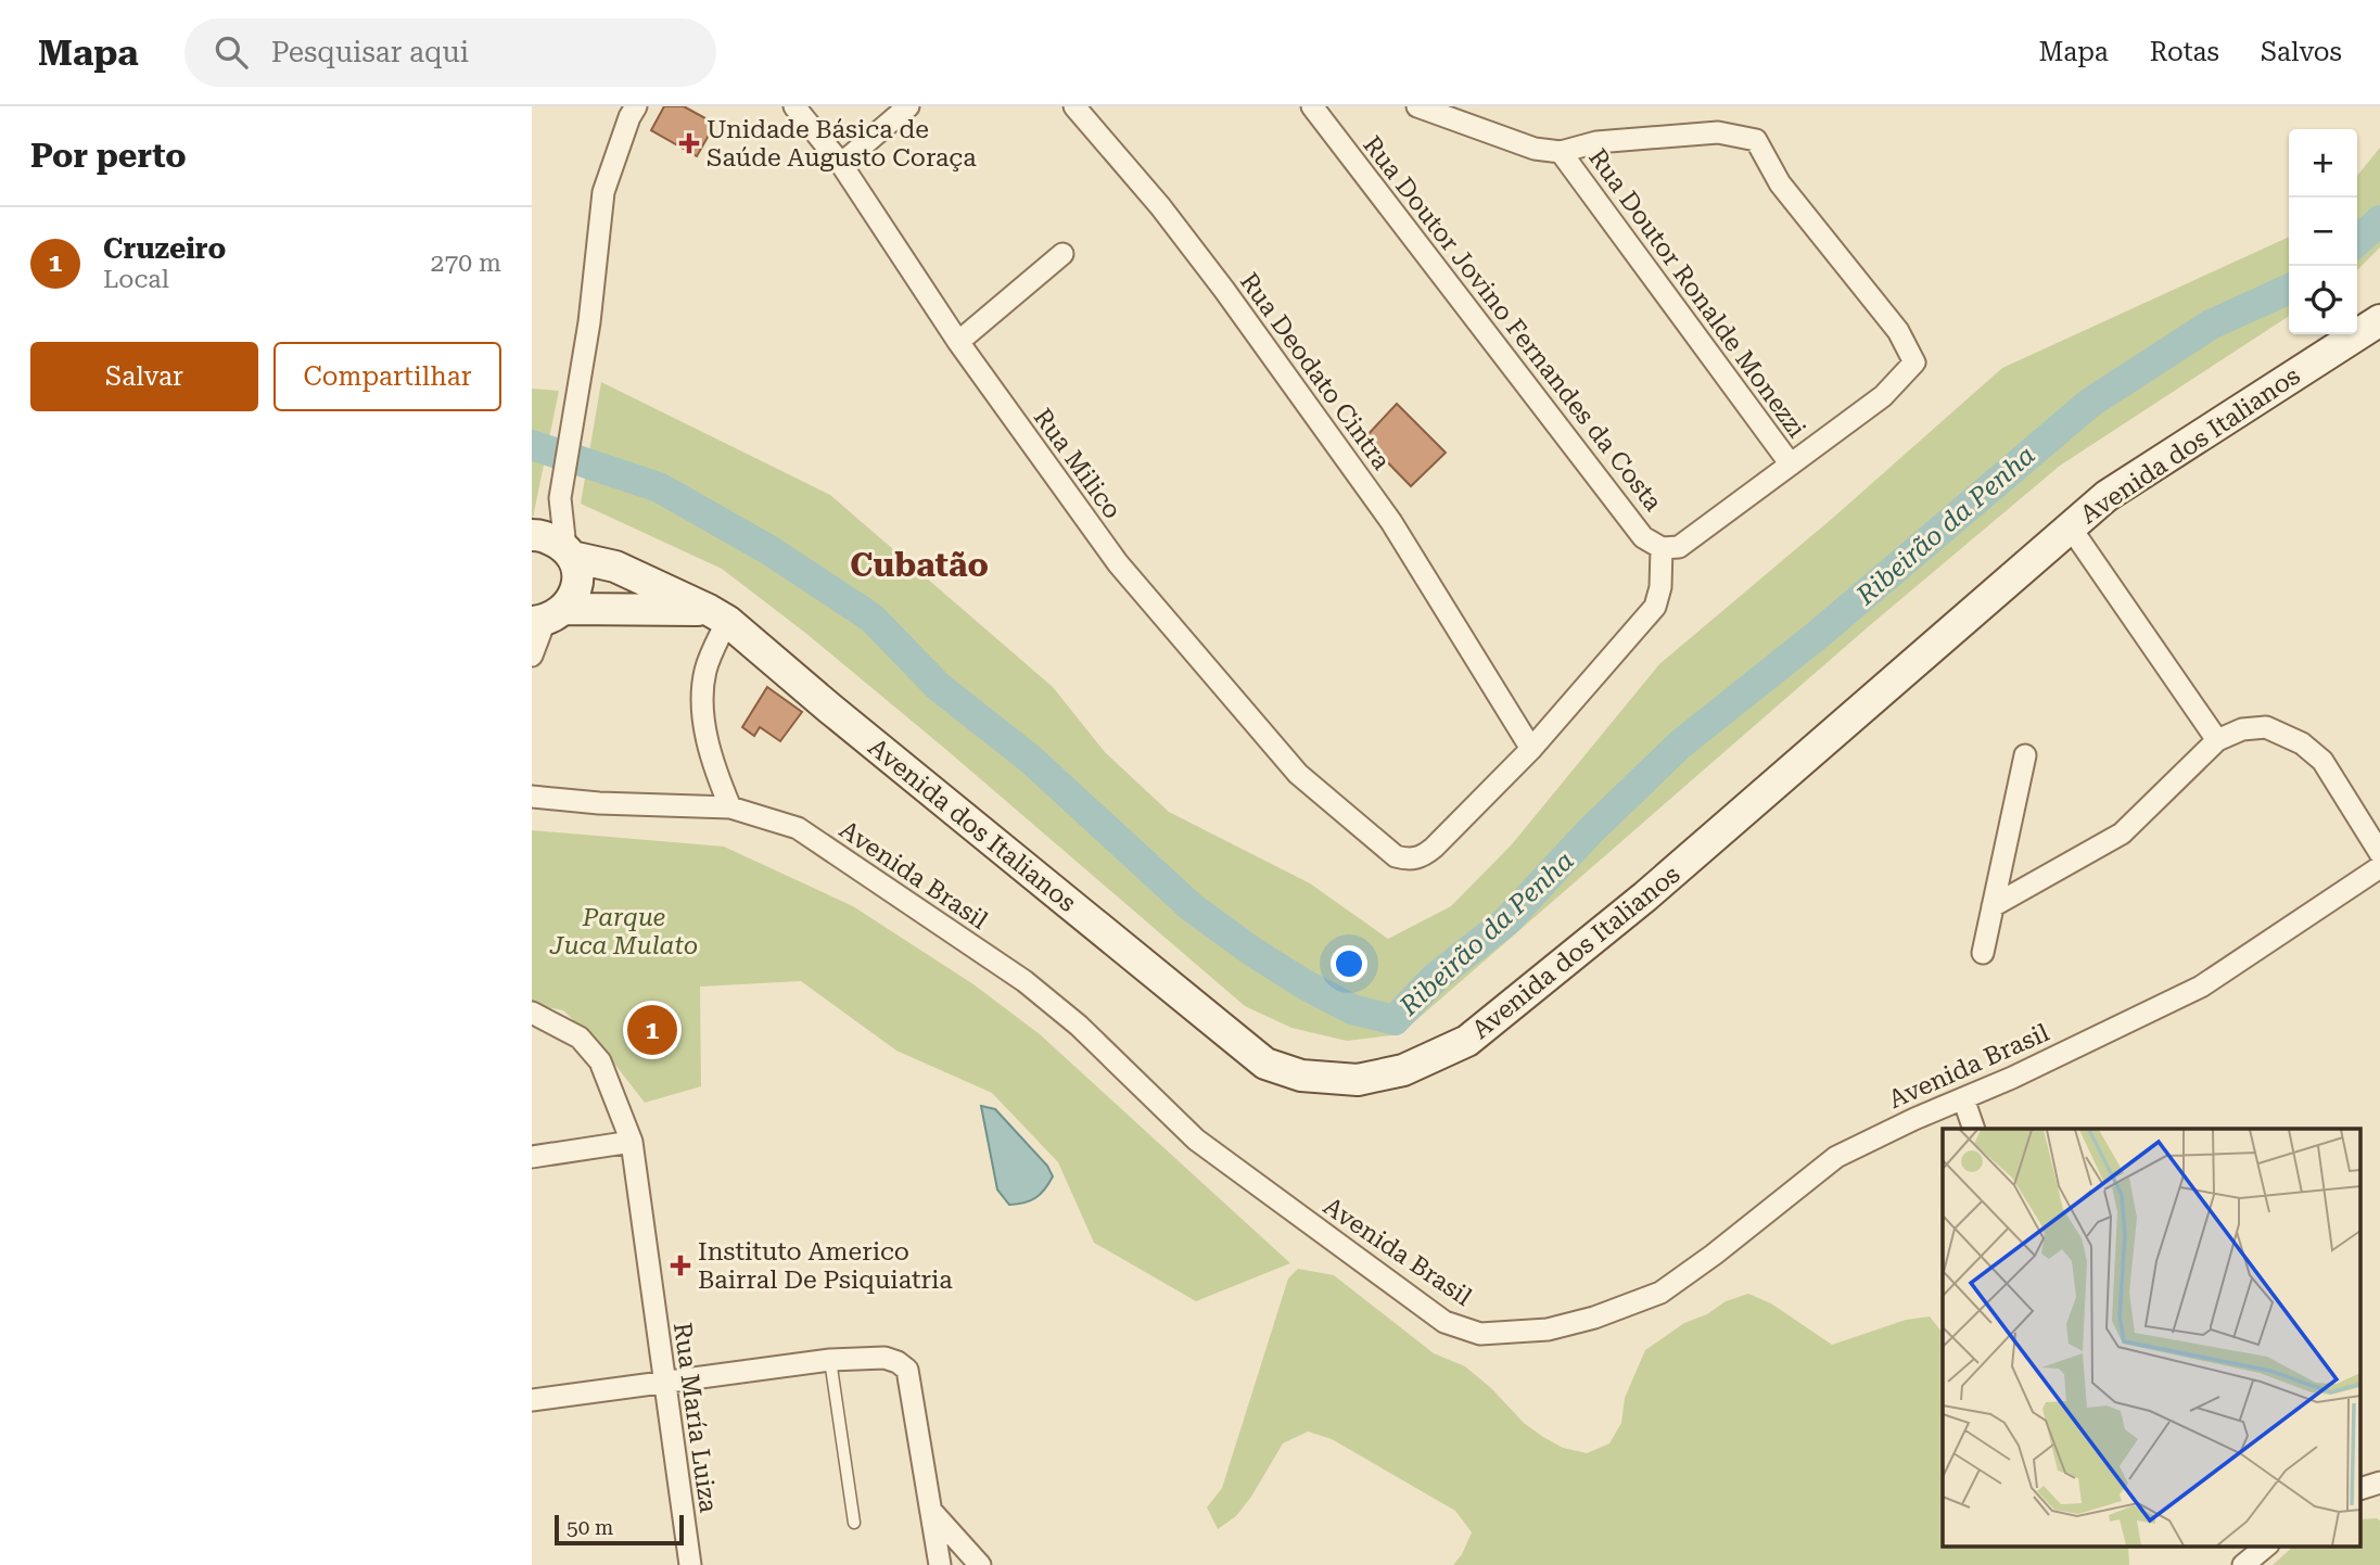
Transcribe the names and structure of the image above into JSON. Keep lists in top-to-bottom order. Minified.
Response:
{"streets":{"main road":["Avenida dos Italianos"],"street":["Rua Doutor Ronalde Monezzi","Rua Doutor Jovino Fernandes da Costa","Rua Deodato Cintra","Rua Milico","Avenida Brasil","Rua María Luiza"]},"crossings":[["Rua Doutor Jovino Fernandes da Costa","Rua Milico"],["Rua Deodato Cintra","Rua Milico"]],"districts":["Cubatão"],"water":["Ribeirão da Penha"],"parks":["Parque Juca Mulato"],"places":{"health":["Unidade Básica de Saúde Augusto Coraça","Instituto Americo Bairral De Psiquiatria"]},"scale_bar":"50 m","page":{"header":"Mapa","search":"Pesquisar aqui","nav":["Mapa","Rotas","Salvos"],"heading":"Por perto","map_buttons":["+","−"],"list":[{"mark":"1","name":"Cruzeiro","note":"Local","value":"270 m"}],"buttons":["Salvar","Compartilhar"],"pins":"1","scale":"50 m"}}
